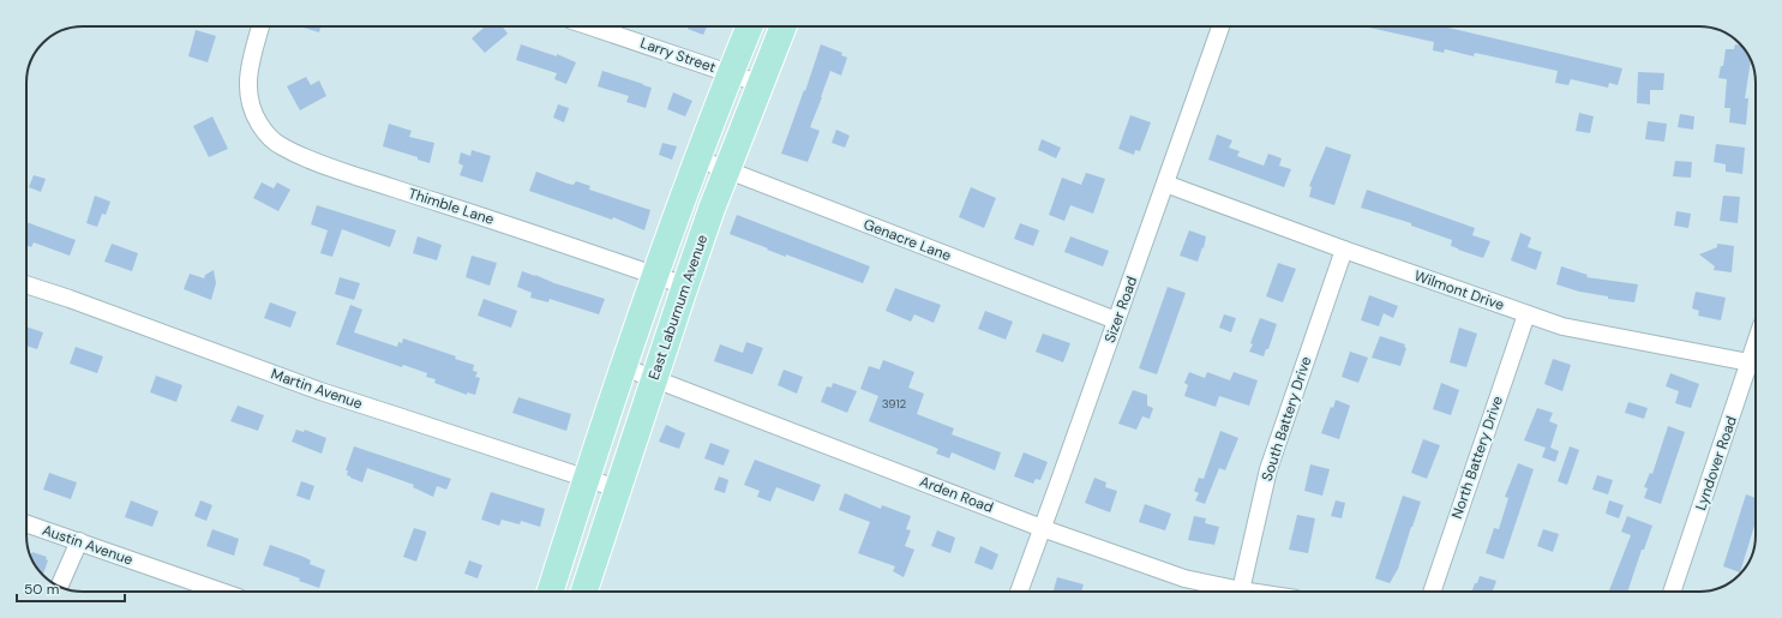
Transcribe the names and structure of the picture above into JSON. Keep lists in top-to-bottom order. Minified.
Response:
{"streets":{"main road":["East Laburnum Avenue"],"street":["Larry Street","Thimble Lane","Genacre Lane","Wilmont Drive","Sizer Road","Martin Avenue","South Battery Drive","North Battery Drive","Lyndover Road","Arden Road","Austin Avenue"]},"crossings":[["Larry Street","East Laburnum Avenue"],["Thimble Lane","East Laburnum Avenue"],["Genacre Lane","East Laburnum Avenue"],["Genacre Lane","Sizer Road"],["Wilmont Drive","Sizer Road"],["Wilmont Drive","South Battery Drive"],["Wilmont Drive","North Battery Drive"],["East Laburnum Avenue","Martin Avenue"],["East Laburnum Avenue","Arden Road"],["Sizer Road","Arden Road"],["South Battery Drive","Arden Road"]],"house_numbers":["3912"],"scale_bar":"50 m"}
